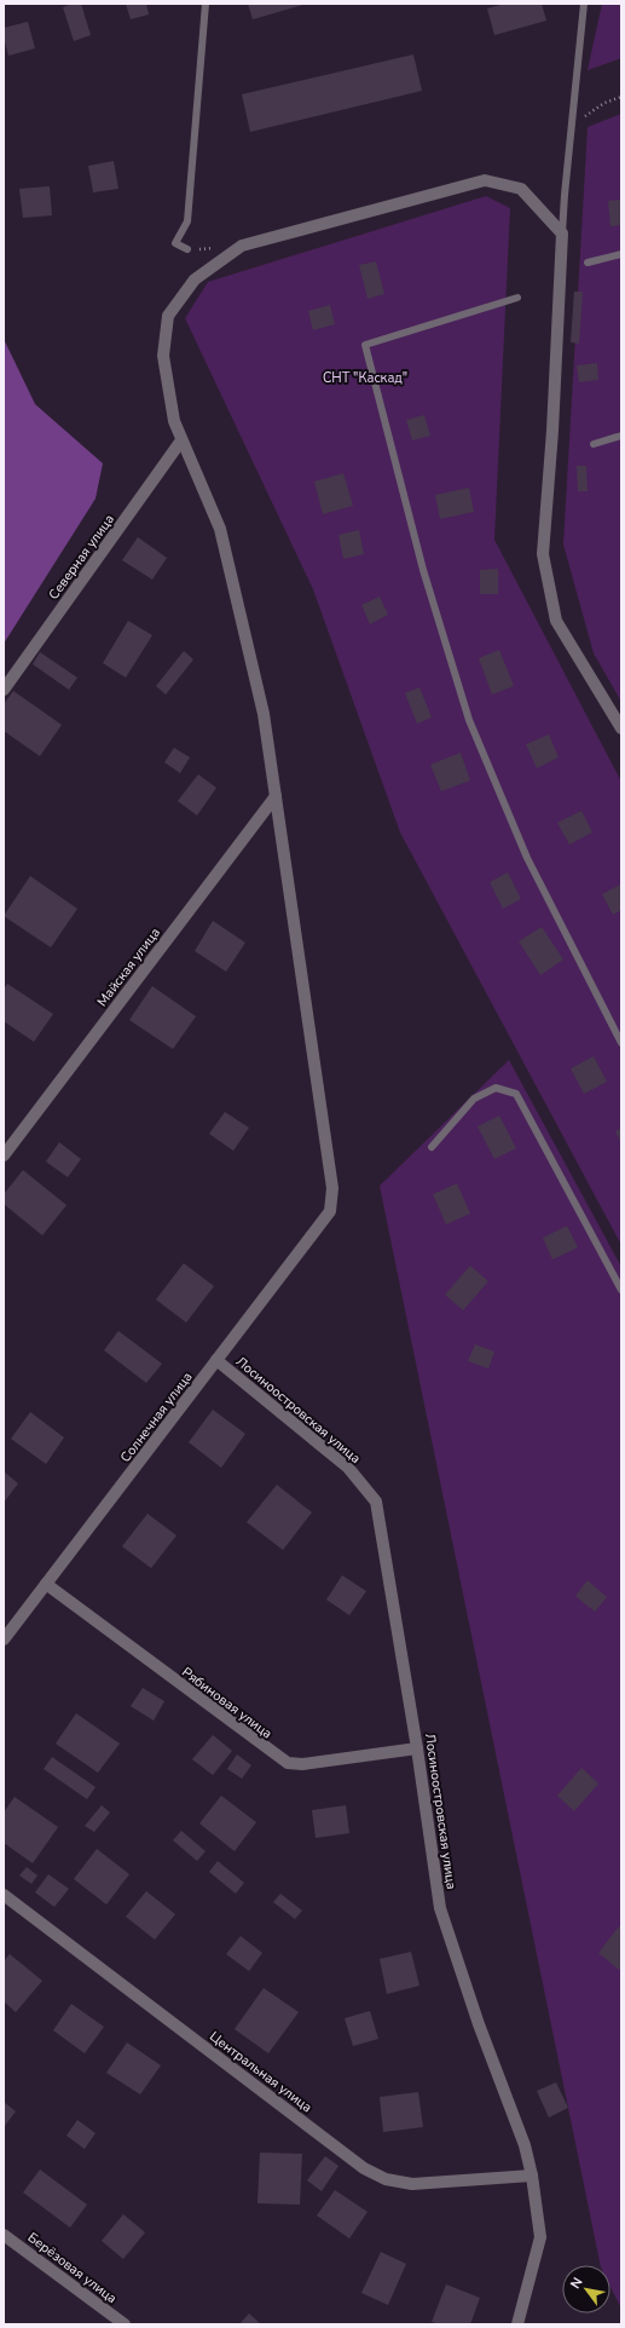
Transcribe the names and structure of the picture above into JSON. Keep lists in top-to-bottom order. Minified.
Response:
{"streets":{"street":["Северная улица","Майская улица","Лосиноостровская улица","Солнечная улица","Рябиновая улица","Центральная улица","Берёзовая улица"]},"crossings":[["Майская улица","Солнечная улица"],["Лосиноостровская улица","Солнечная улица"],["Лосиноостровская улица","Рябиновая улица"],["Лосиноостровская улица","Центральная улица"],["Солнечная улица","Рябиновая улица"]],"parks":["СНТ \"Каскад\""],"north":"top left"}
